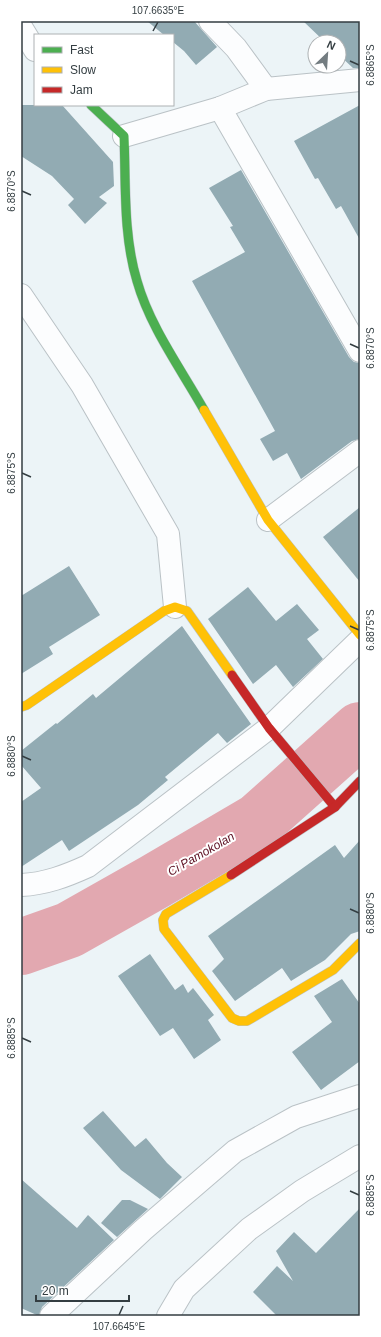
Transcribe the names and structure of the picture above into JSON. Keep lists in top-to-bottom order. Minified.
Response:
{"water":["Ci Pamokolan"],"legend":["Fast","Slow","Jam"],"scale_bar":"20 m","north":"top right","coordinates":["107.6635°E","6.8865°S","6.8870°S","6.8875°S","6.8880°S","6.8885°S","107.6645°E"]}
